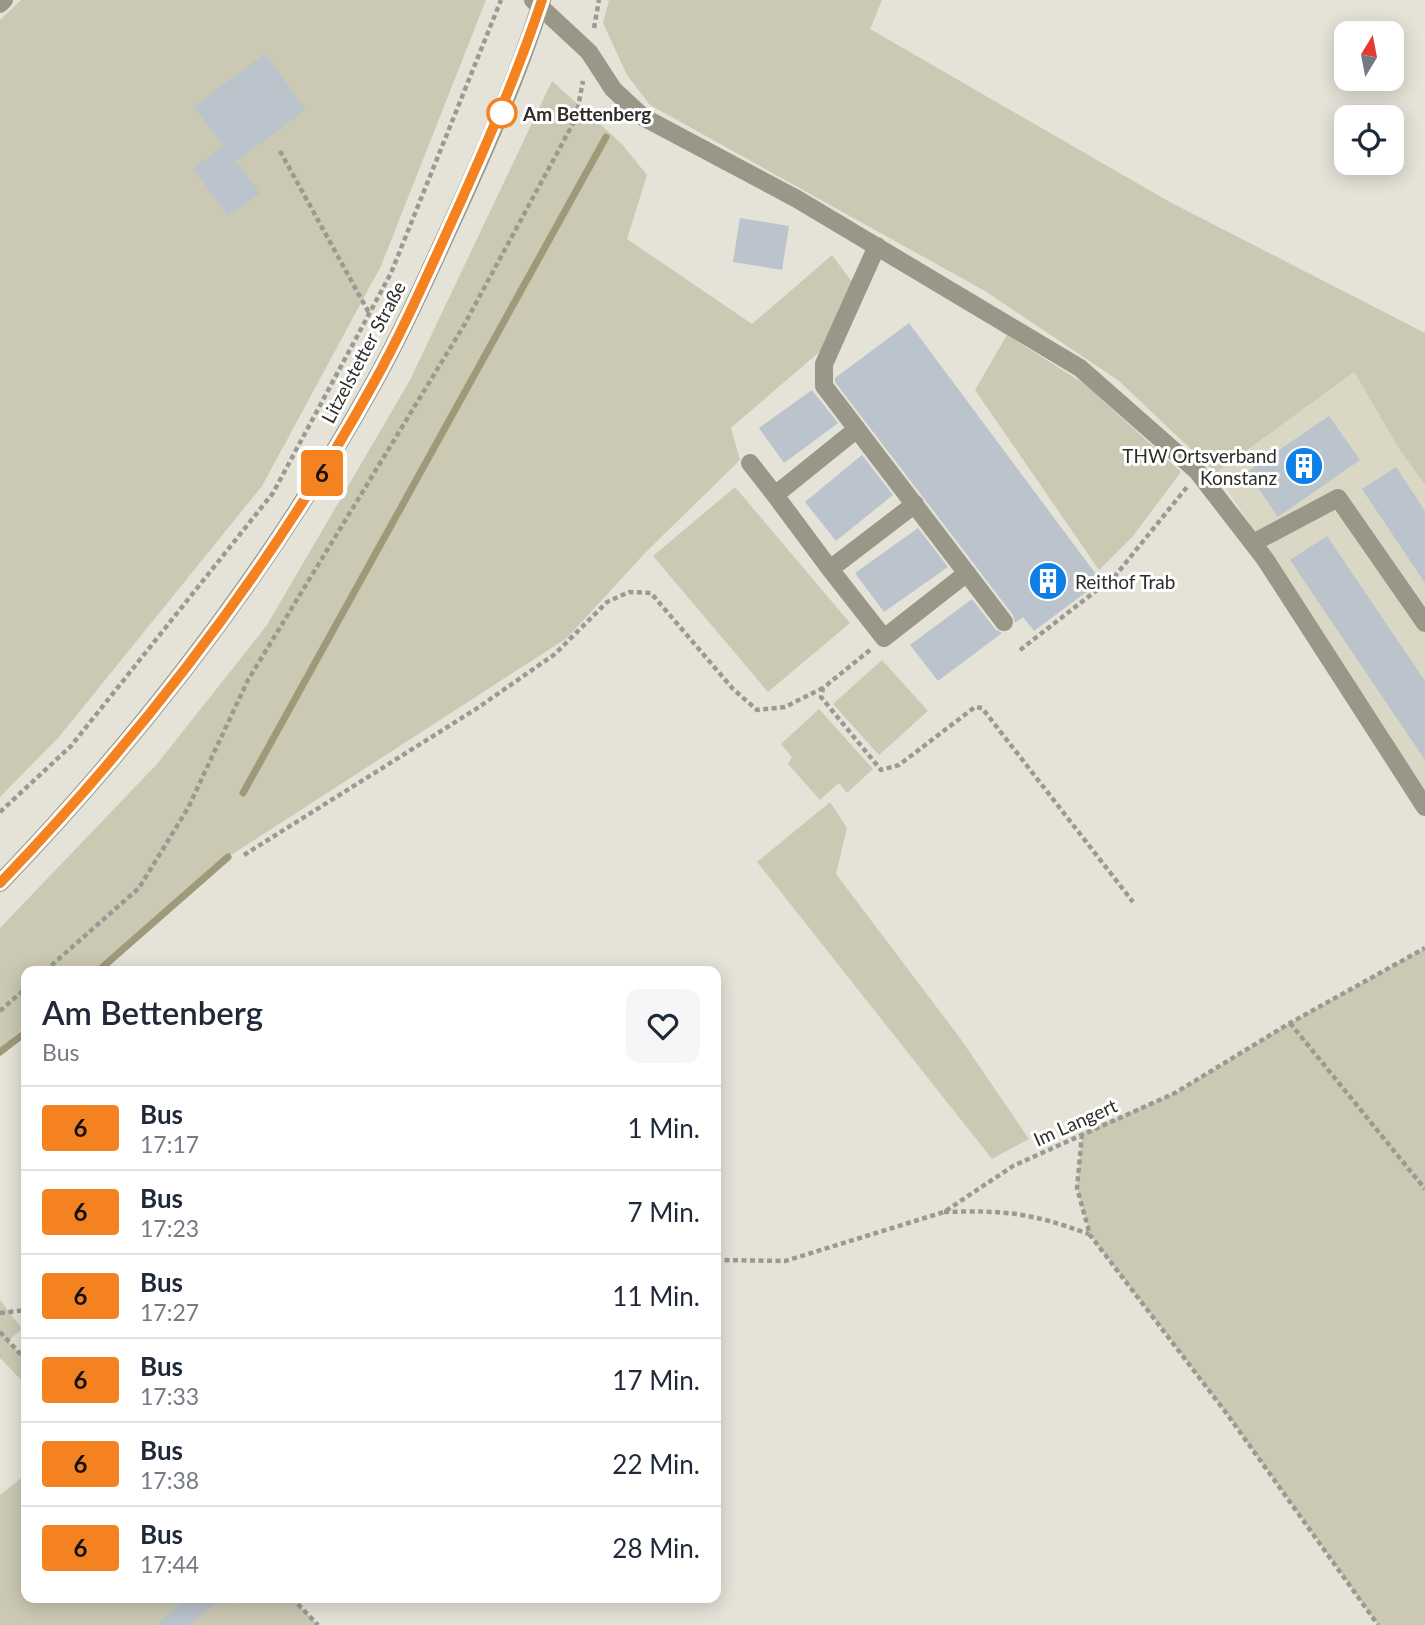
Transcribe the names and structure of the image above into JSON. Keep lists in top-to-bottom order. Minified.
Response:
{"streets":{"street":["Litzelstetter Straße"],"path":["Im Langert"]},"places":{"other":["Am Bettenberg"],"building":["THW Ortsverband Konstanz","Reithof Trab"]},"lines":["bus line 6"],"north":"top","page":{"on_map":"6","heading":["Am Bettenberg","Bus"],"list":[{"mark":"6","name":"Bus","note":"17:17","value":"1 Min."},{"mark":"6","name":"Bus","note":"17:23","value":"7 Min."},{"mark":"6","name":"Bus","note":"17:27","value":"11 Min."},{"mark":"6","name":"Bus","note":"17:33","value":"17 Min."},{"mark":"6","name":"Bus","note":"17:38","value":"22 Min."},{"mark":"6","name":"Bus","note":"17:44","value":"28 Min."}]}}
